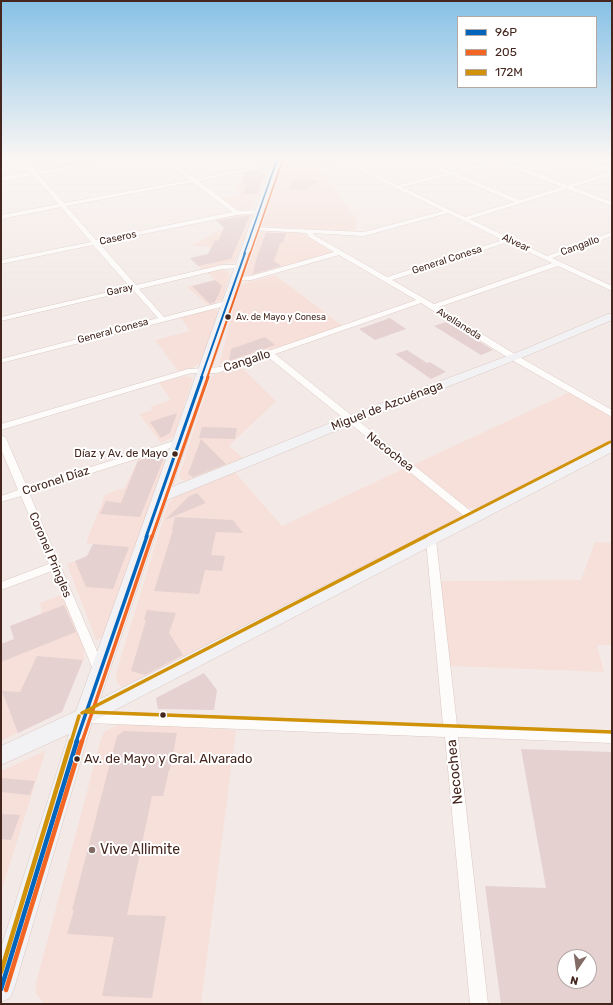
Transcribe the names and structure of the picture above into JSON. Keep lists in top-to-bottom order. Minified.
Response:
{"streets":{"main road":["Miguel de Azcuénaga"],"street":["Caseros","Alvear","Cangallo","General Conesa","Garay","Avellaneda","Necochea","Coronel Díaz","Coronel Pringles"]},"crossings":[["Alvear","Cangallo"],["Alvear","General Conesa"],["Cangallo","Avellaneda"],["Cangallo","Necochea"],["General Conesa","Avellaneda"],["Avellaneda","Miguel de Azcuénaga"],["Miguel de Azcuénaga","Necochea"],["Coronel Díaz","Coronel Pringles"]],"places":["Av. de Mayo y Conesa","Díaz y Av. de Mayo","Av. de Mayo y Gral. Alvarado","Vive Allimite"],"lines":["transit line 96P","transit line 205","transit line 172M"],"legend":["96P","205","172M"],"north":"bottom"}
